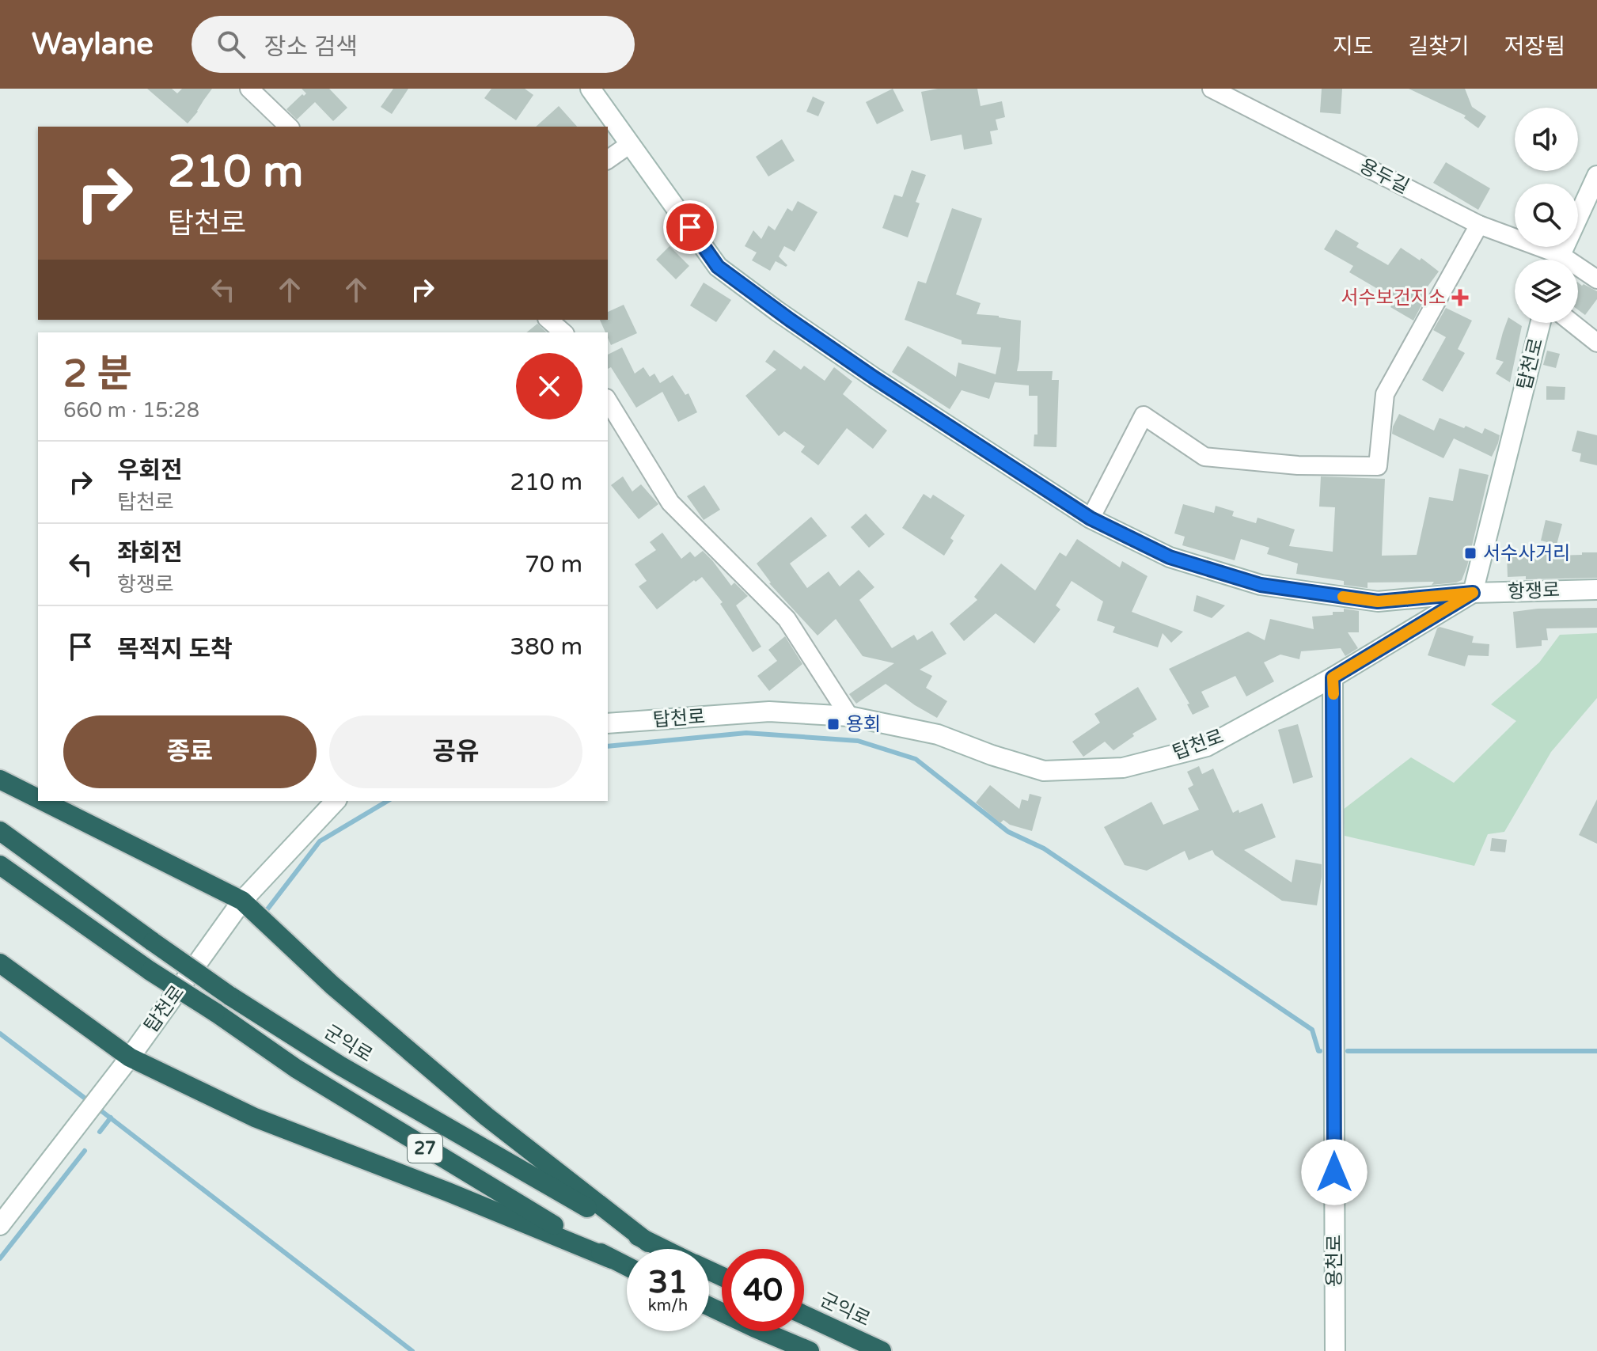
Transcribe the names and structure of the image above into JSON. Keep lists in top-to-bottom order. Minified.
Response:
{"streets":{"highway":["군익로","27"],"street":["용두길","탑천로","항쟁로","용천로"]},"crossings":[["탑천로","항쟁로"],["탑천로","용천로"]],"places":{"health":["서수보건지소"],"transit":["서수사거리","용회"]},"page":{"header":"Waylane","search":"장소 검색","nav":["지도","길찾기","저장됨"],"turn":["210 m","탑천로"],"heading":["2 분","660 m · 15:28"],"list":[{"name":"우회전","note":"탑천로","value":"210 m"},{"name":"좌회전","note":"항쟁로","value":"70 m"},{"name":"목적지 도착","value":"380 m"}],"buttons":["종료","공유"],"speed":"31 km/h","limit":"40"}}
